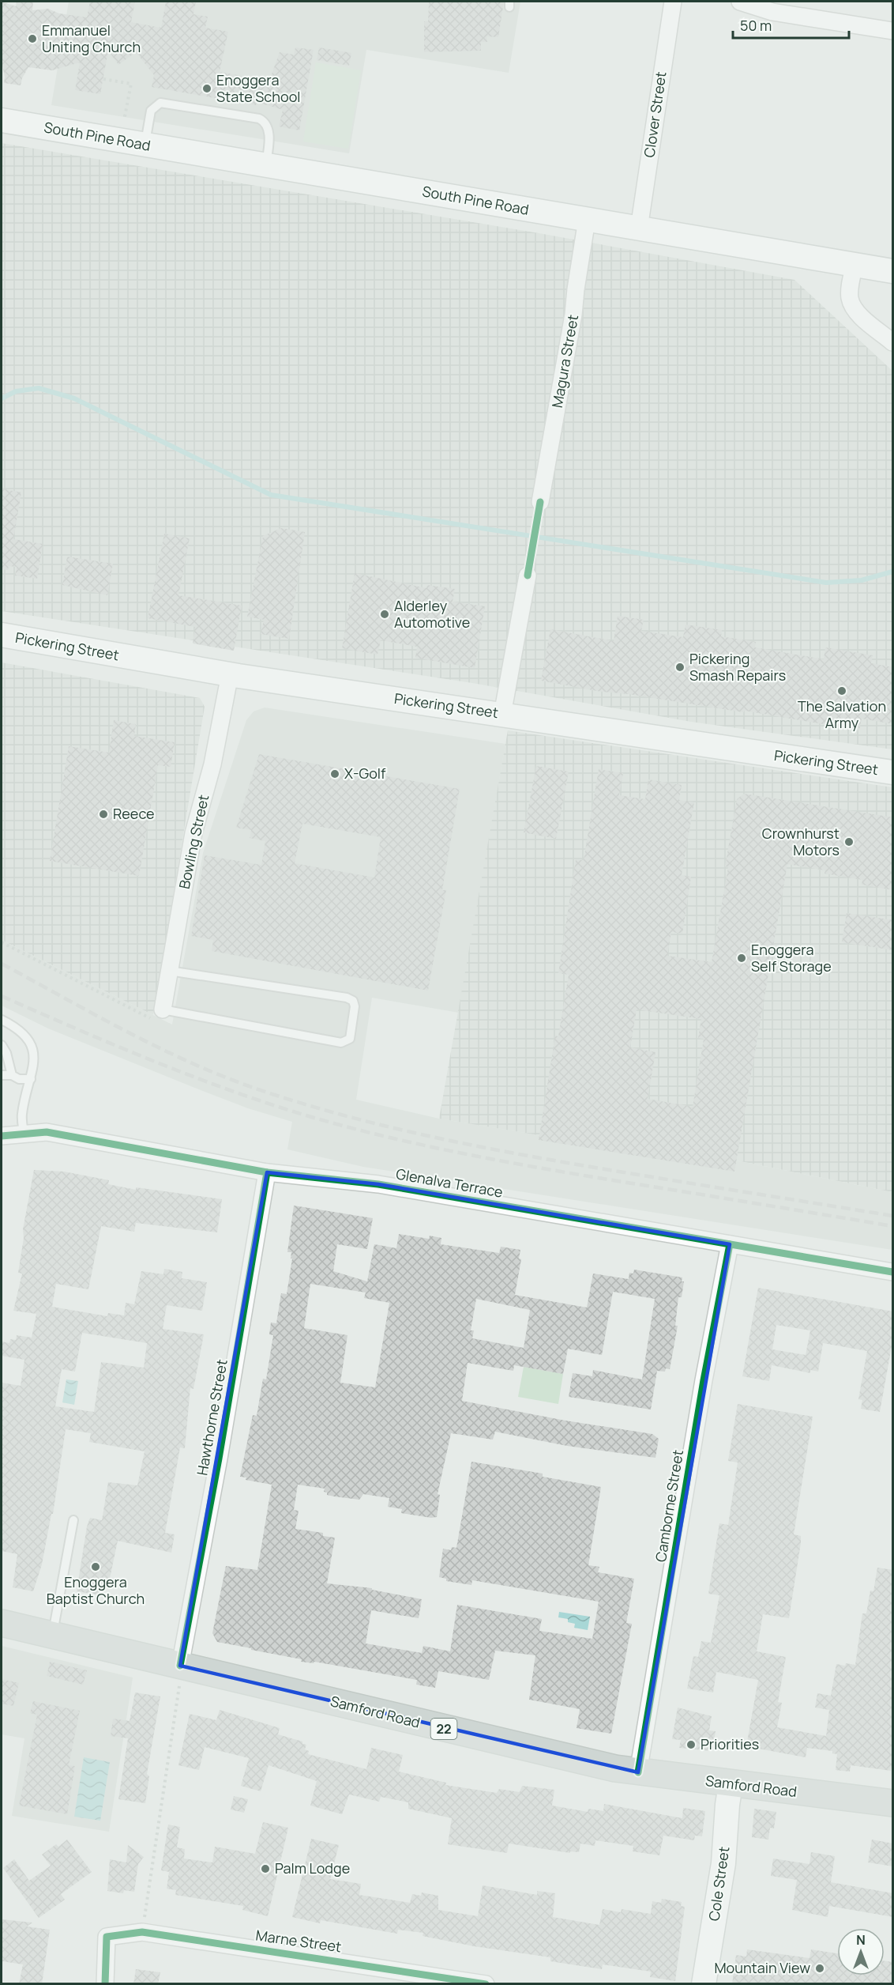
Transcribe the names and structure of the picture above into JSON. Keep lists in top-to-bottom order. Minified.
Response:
{"streets":{"main road":["South Pine Road","Pickering Street","Samford Road","22","Cole Street"],"street":["Clover Street","Magura Street","Bowling Street","Glenalva Terrace","Hawthorne Street","Camborne Street","Marne Street"]},"crossings":[["Clover Street","South Pine Road"],["South Pine Road","Magura Street"],["Pickering Street","Bowling Street"],["Glenalva Terrace","Hawthorne Street"],["Glenalva Terrace","Camborne Street"],["Hawthorne Street","Samford Road"],["Camborne Street","Samford Road"],["Samford Road","Cole Street"]],"places":["Emmanuel Uniting Church","Enoggera State School","Alderley Automotive","Pickering Smash Repairs","The Salvation Army","X-Golf","Reece","Crownhurst Motors","Enoggera Self Storage","Enoggera Baptist Church","Priorities","Palm Lodge","Mountain View"],"scale_bar":"50 m","north":"top"}
